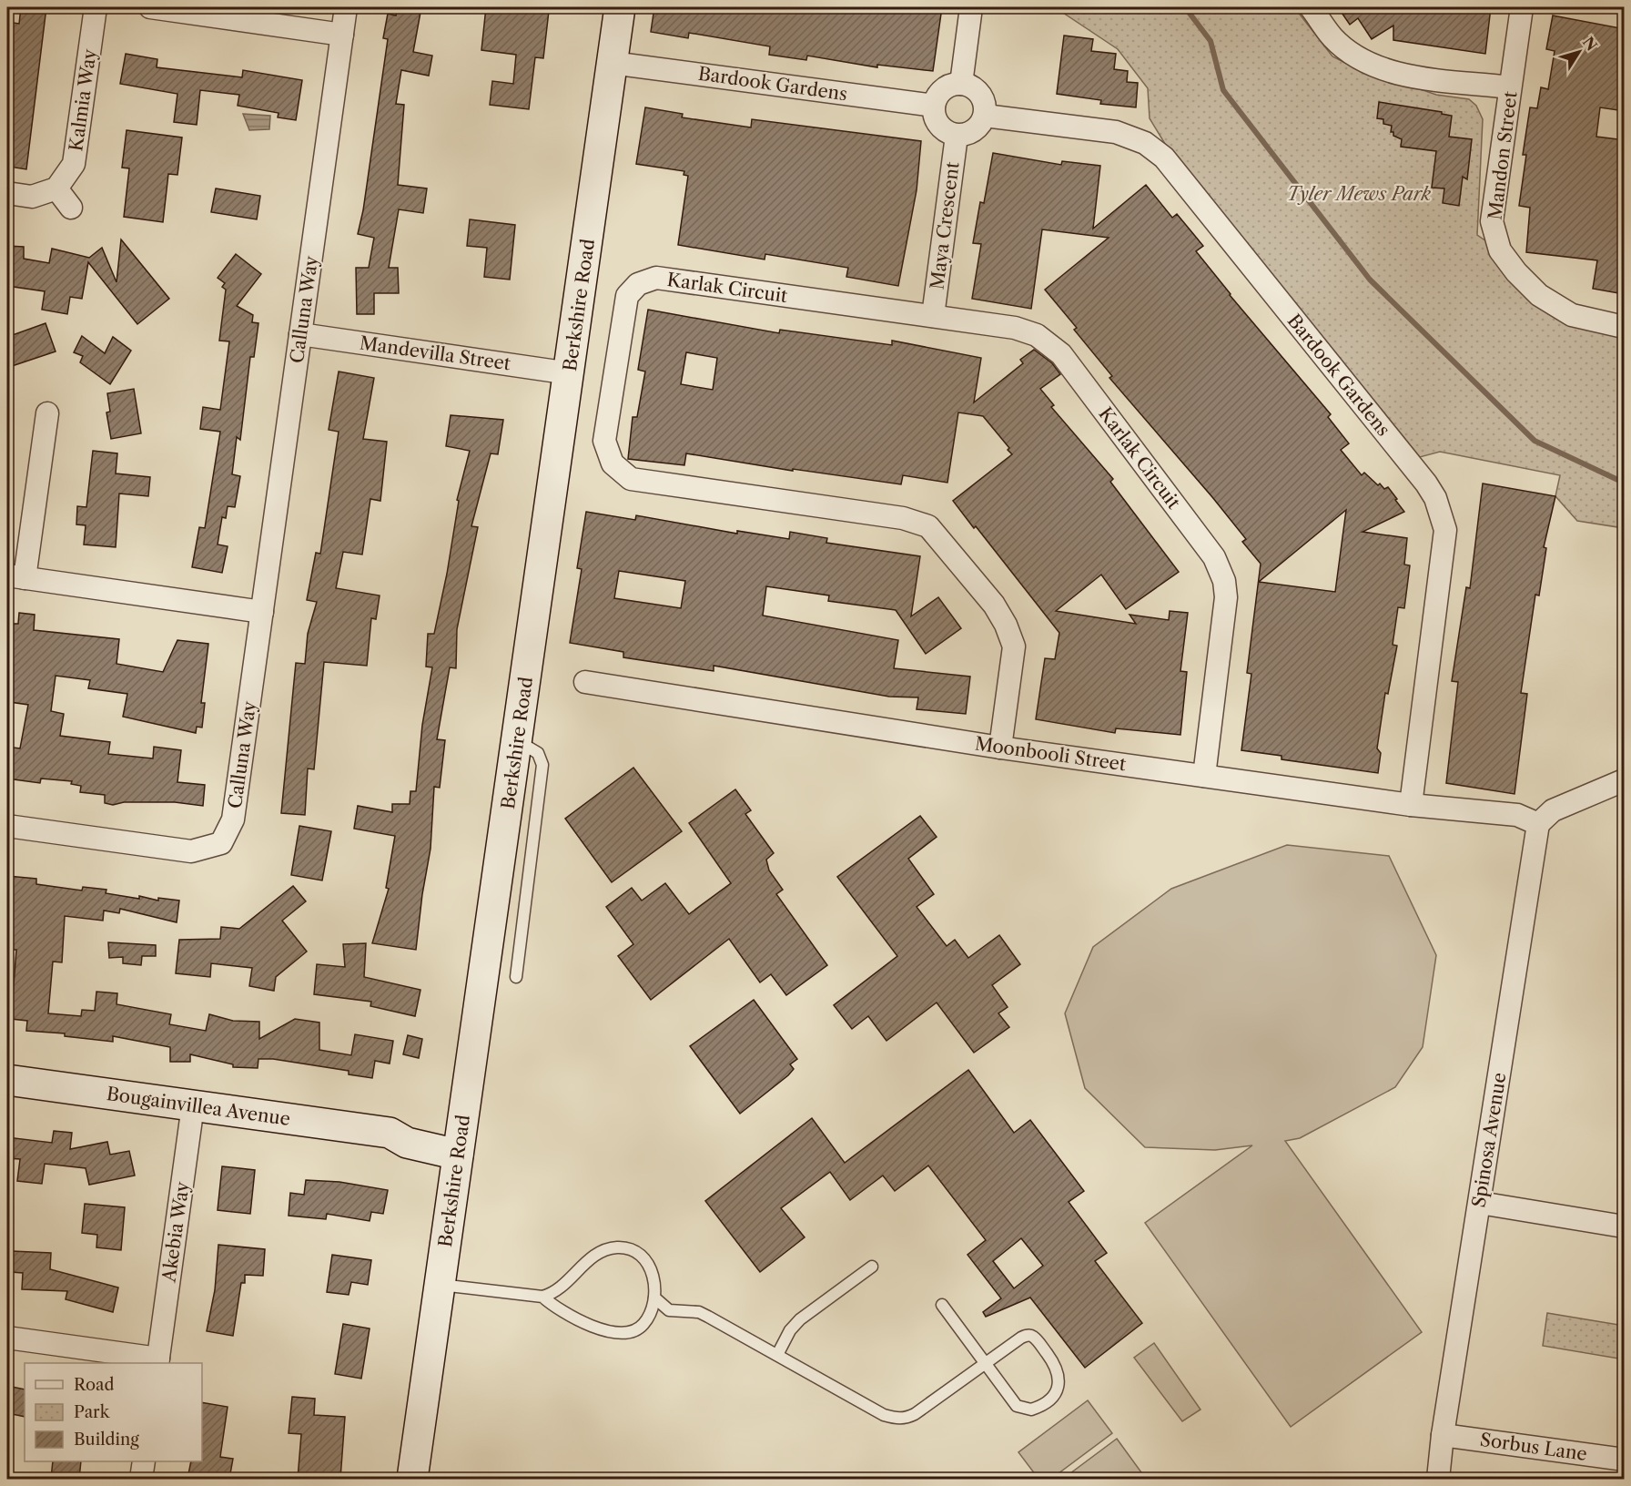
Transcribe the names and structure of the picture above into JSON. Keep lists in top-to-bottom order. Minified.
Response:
{"streets":{"main road":["Berkshire Road","Bougainvillea Avenue"],"street":["Bardook Gardens","Kalmia Way","Mandon Street","Maya Crescent","Karlak Circuit","Calluna Way","Mandevilla Street","Moonbooli Street","Spinosa Avenue","Akebia Way","Sorbus Lane"]},"crossings":[["Bardook Gardens","Maya Crescent"],["Bardook Gardens","Berkshire Road"],["Bardook Gardens","Moonbooli Street"],["Maya Crescent","Karlak Circuit"],["Karlak Circuit","Moonbooli Street"],["Berkshire Road","Mandevilla Street"],["Berkshire Road","Bougainvillea Avenue"],["Calluna Way","Mandevilla Street"],["Moonbooli Street","Spinosa Avenue"],["Bougainvillea Avenue","Akebia Way"],["Spinosa Avenue","Sorbus Lane"]],"parks":["Tyler Mews Park"],"legend":["Road","Park","Building"],"north":"top right"}
